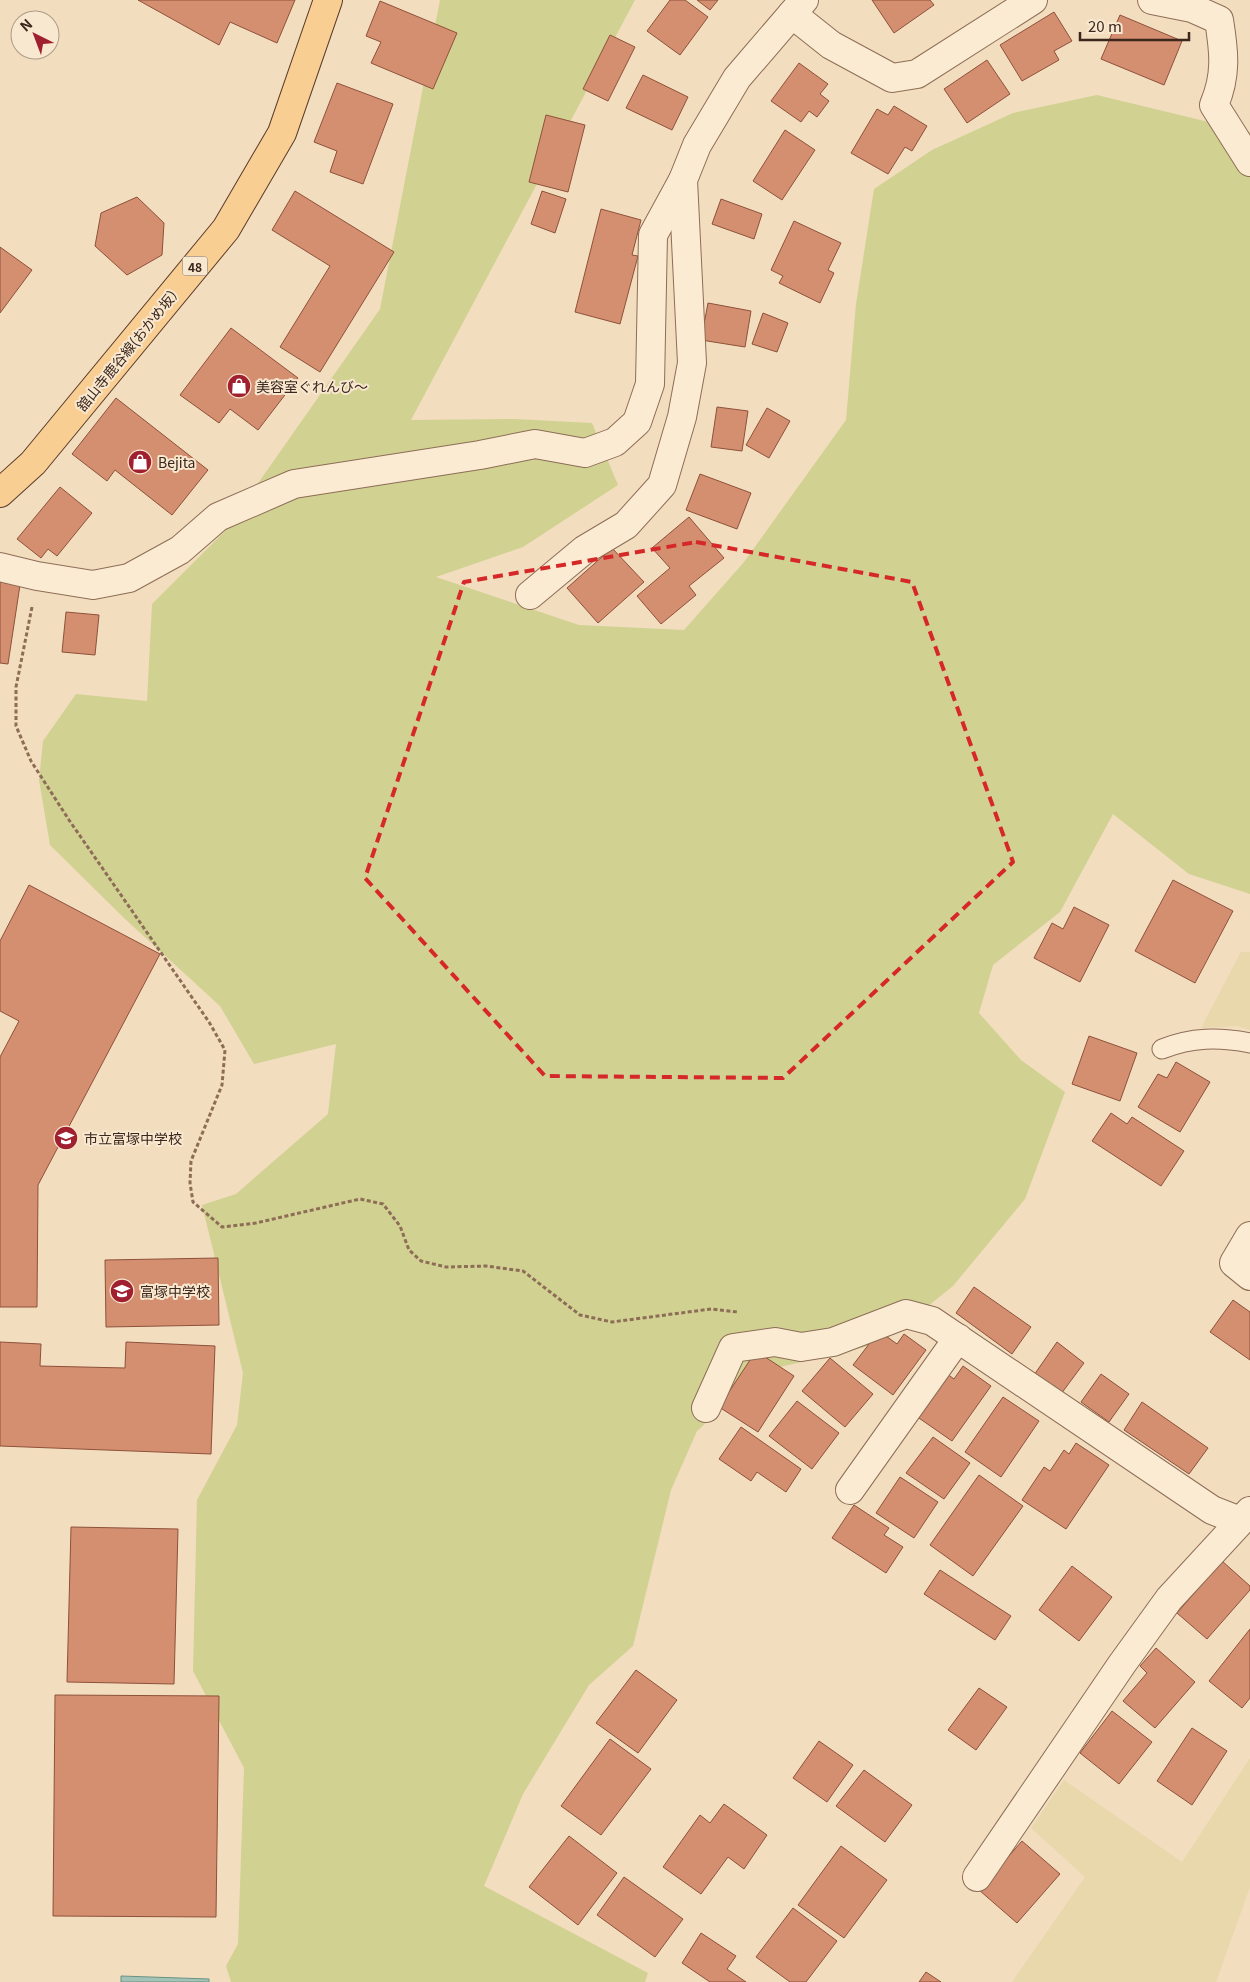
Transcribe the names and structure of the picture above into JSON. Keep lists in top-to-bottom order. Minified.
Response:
{"streets":{"main road":["48","舘山寺鹿谷線(おかめ坂）"]},"places":{"shop":["美容室ぐれんび～","Bejita"],"school or university":["市立富塚中学校","富塚中学校"]},"scale_bar":"20 m","north":"top left"}
